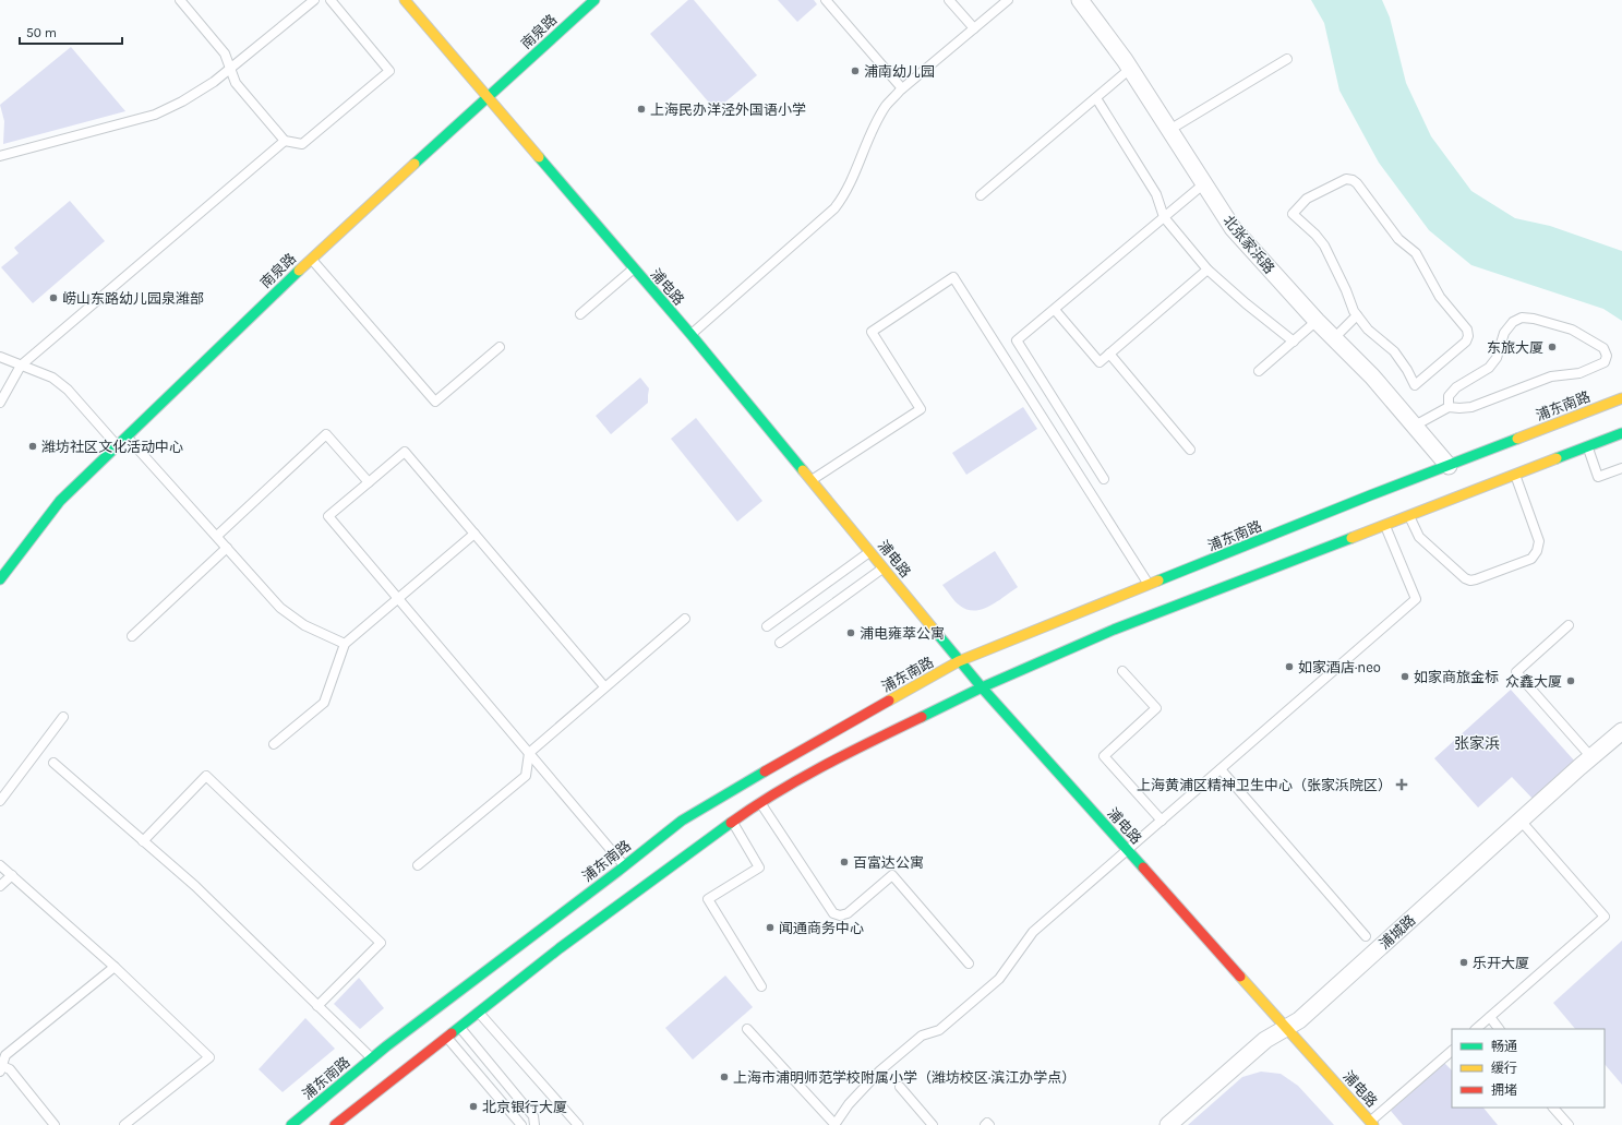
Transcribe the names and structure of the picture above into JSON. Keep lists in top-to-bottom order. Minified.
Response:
{"streets":{"main road":["南泉路","浦电路","浦东南路"],"street":["北张家浜路","浦城路"]},"crossings":[["南泉路","浦电路"],["北张家浜路","浦东南路"],["浦电路","浦东南路"],["浦电路","浦城路"]],"districts":["张家浜"],"places":{"other":["浦南幼儿园","上海民办洋泾外国语小学","崂山东路幼儿园泉潍部","东旅大厦","潍坊社区文化活动中心","浦电雍萃公寓","如家酒店·neo","如家商旅金标","众鑫大厦","百富达公寓","闻通商务中心","乐开大厦","上海市浦明师范学校附属小学（潍坊校区·滨江办学点）","北京银行大厦"],"health":["上海黄浦区精神卫生中心（张家浜院区）"]},"legend":["畅通","缓行","拥堵"],"scale_bar":"50 m"}
